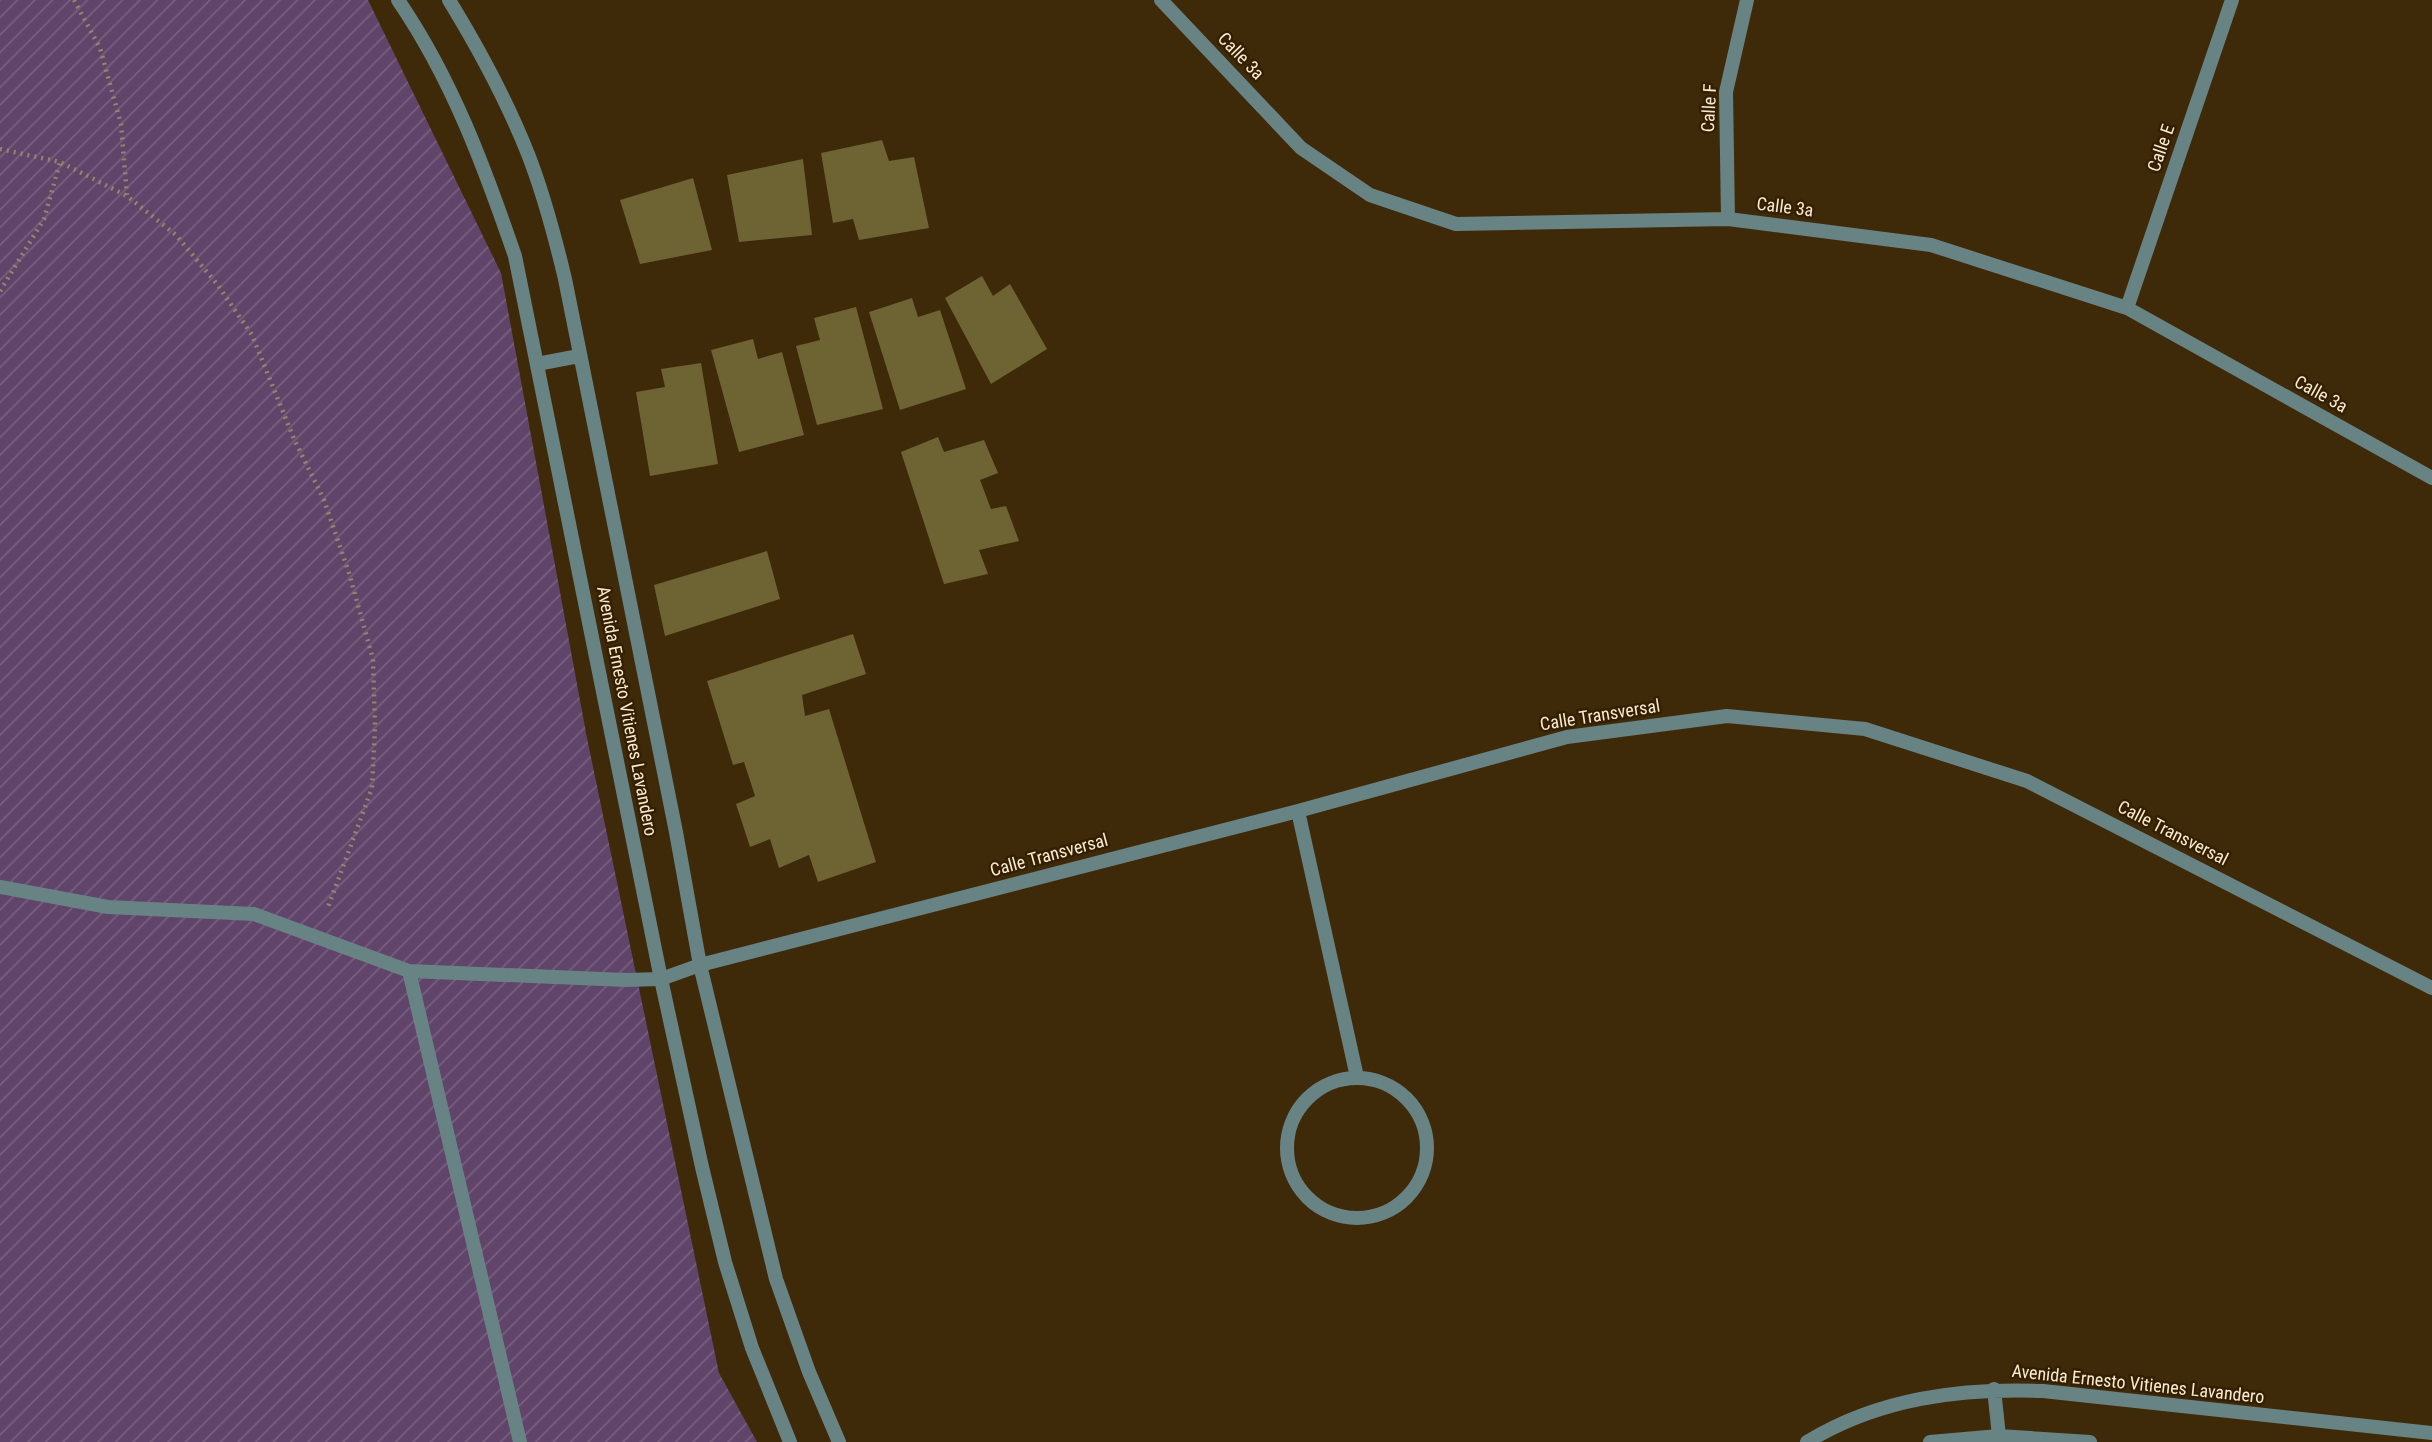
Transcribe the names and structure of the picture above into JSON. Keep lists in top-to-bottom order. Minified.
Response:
{"streets":{"street":["Calle 3a","Calle F","Calle E","Avenida Ernesto Vitienes Lavandero","Calle Transversal"]},"crossings":[["Calle 3a","Calle F"],["Calle 3a","Calle E"],["Avenida Ernesto Vitienes Lavandero","Calle Transversal"]]}
